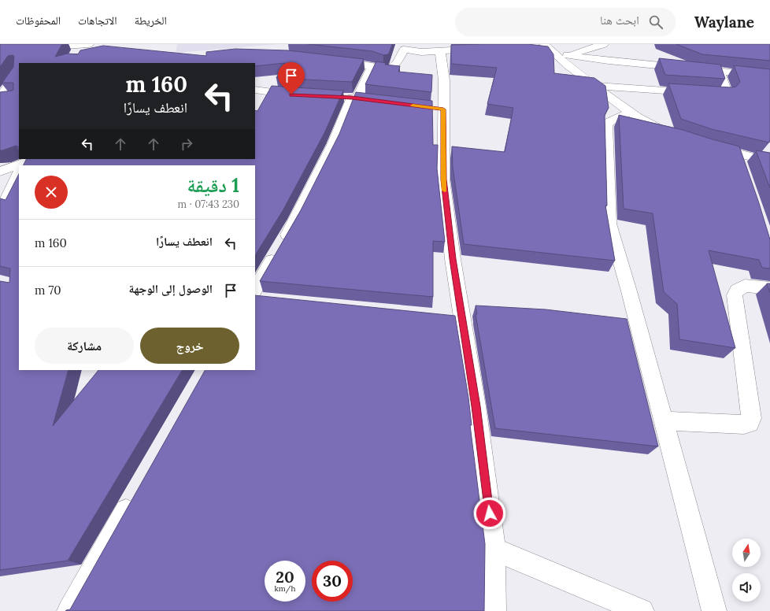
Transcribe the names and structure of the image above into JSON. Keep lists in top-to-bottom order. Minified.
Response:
{"north":"top","page":{"header":"Waylane","search":"ابحث هنا","nav":["الخريطة","الاتجاهات","المحفوظات"],"turn":["160 m","انعطف يسارًا"],"heading":["1 دقيقة","230 m · 07:43"],"list":[{"name":"انعطف يسارًا","value":"160 m"},{"name":"الوصول إلى الوجهة","value":"70 m"}],"buttons":["خروج","مشاركة"],"speed":"20 km/h","limit":"30"}}
